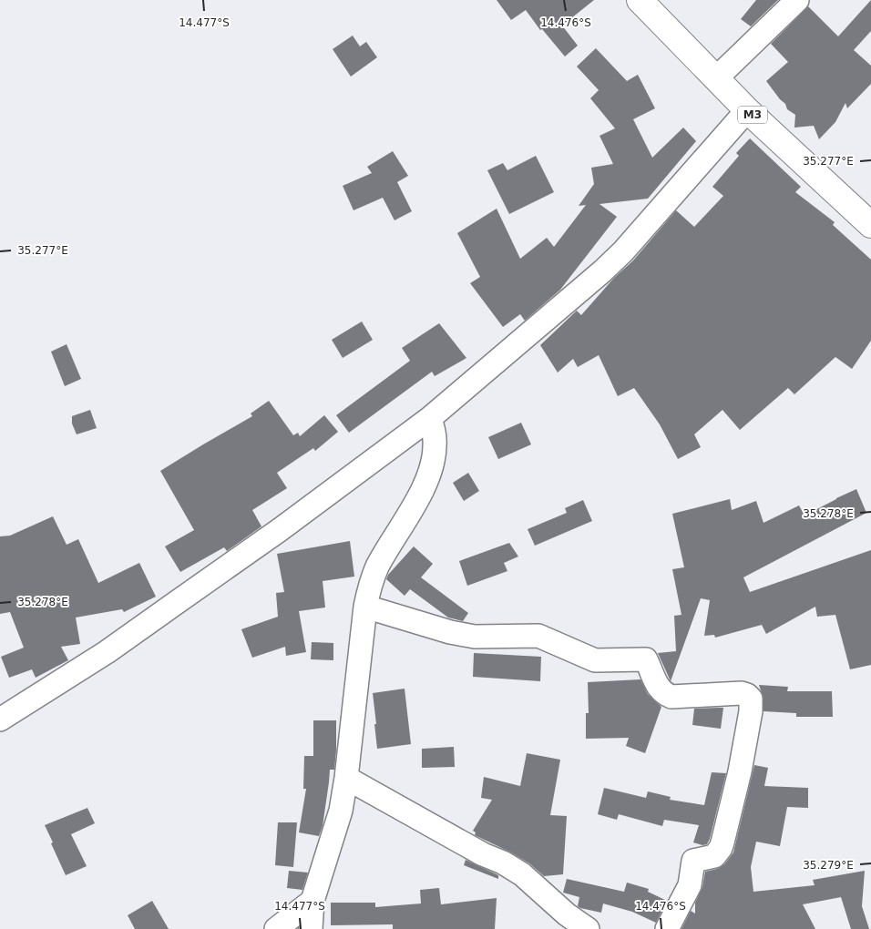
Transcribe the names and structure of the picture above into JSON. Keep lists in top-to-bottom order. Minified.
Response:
{"streets":{"highway":["M3"]},"coordinates":["14.477°S","14.476°S","35.277°E","35.278°E","35.279°E"]}
